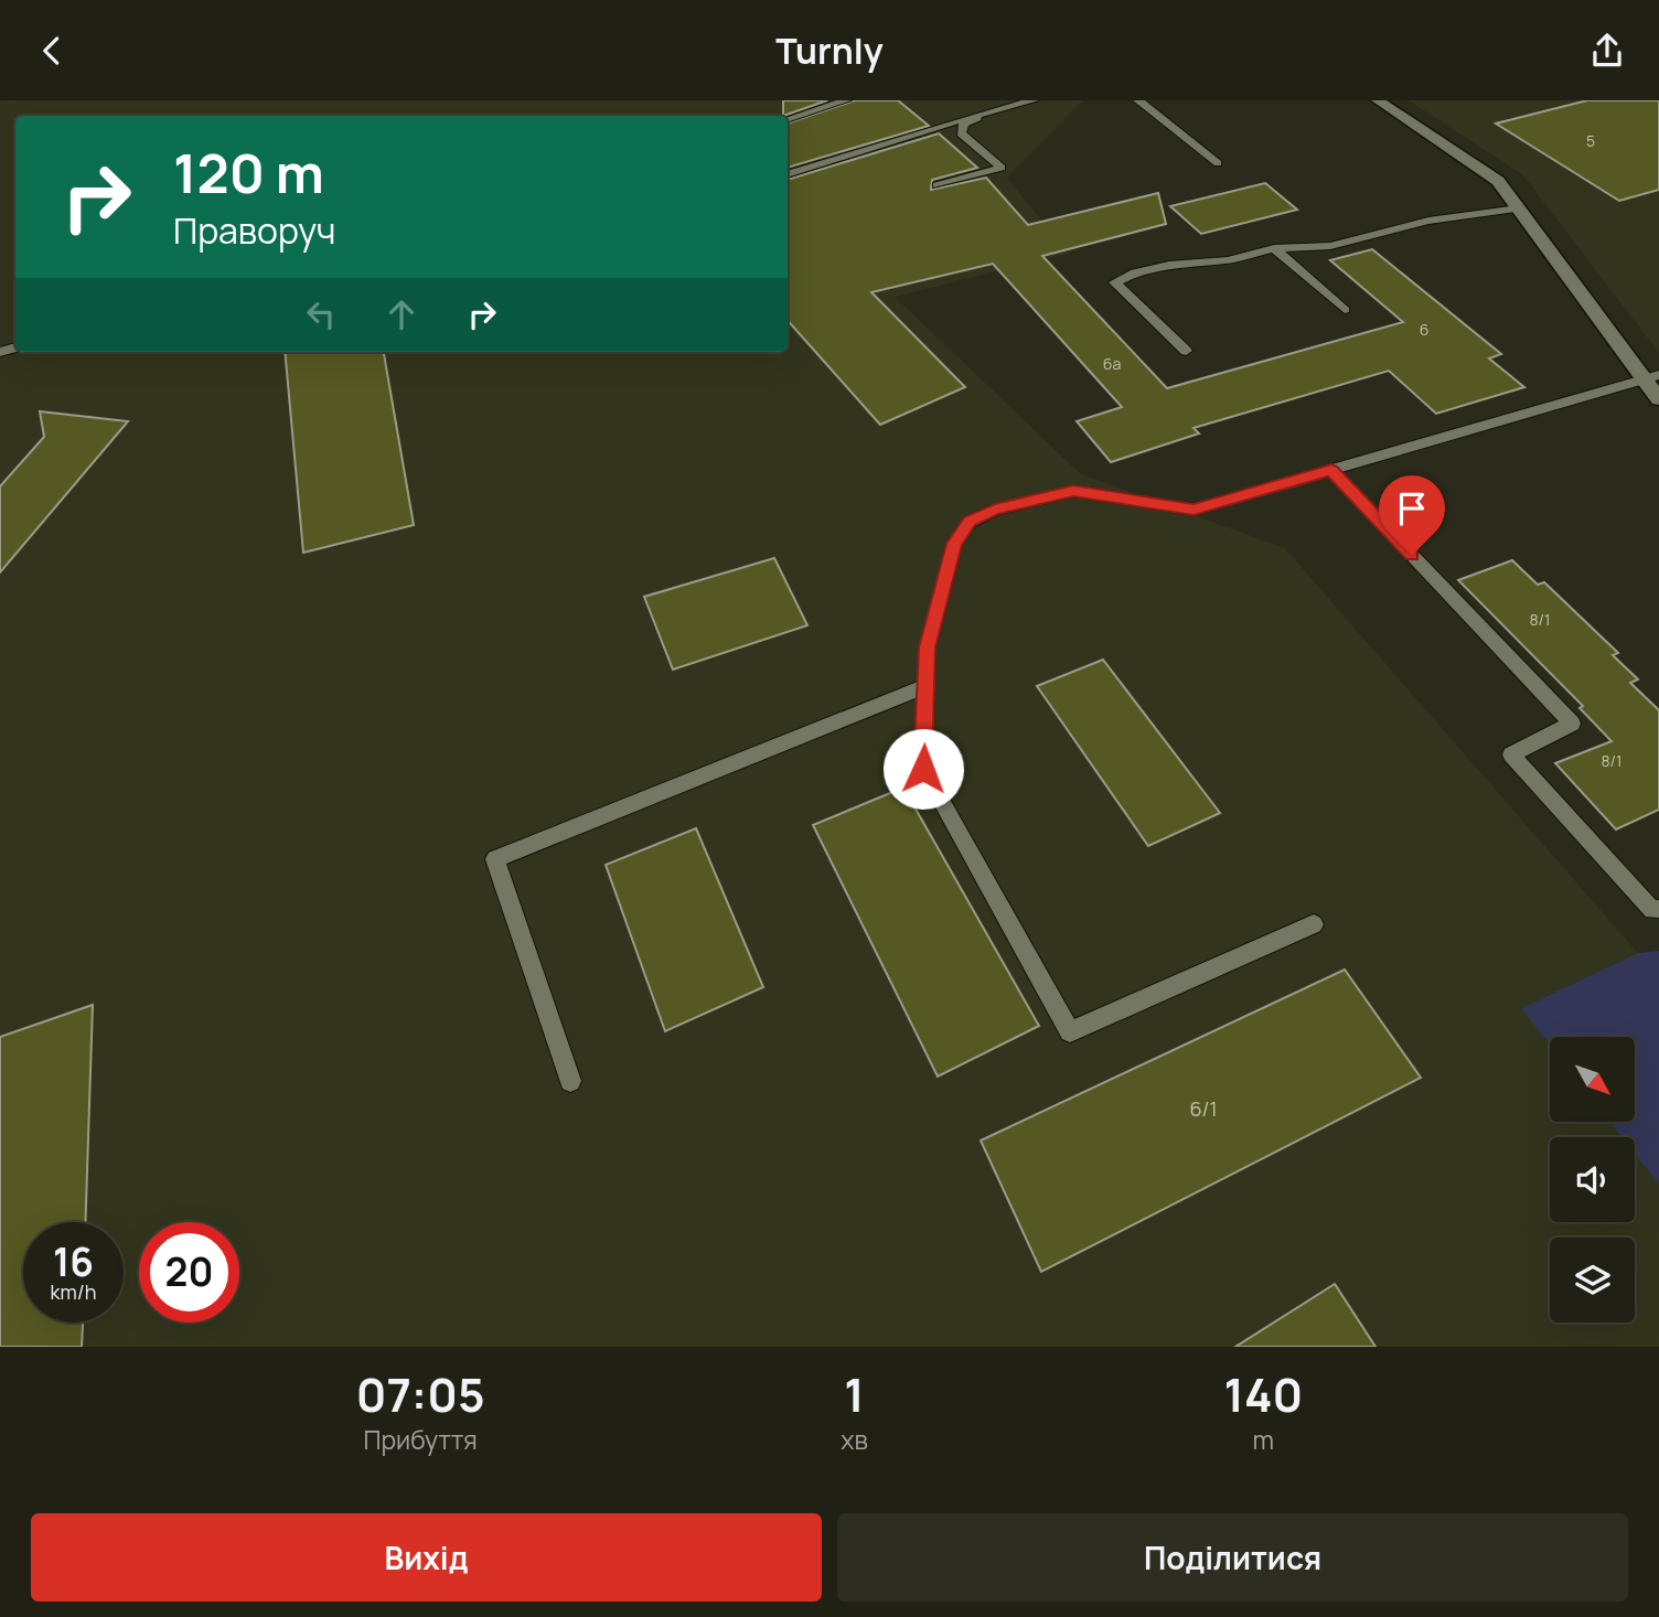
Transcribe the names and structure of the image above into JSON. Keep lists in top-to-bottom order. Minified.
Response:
{"house_numbers":["5","6","6а","8/1","8/1","6/1"],"north":"bottom right","page":{"header":"Turnly","turn":["120 m","Праворуч"],"speed":"16 km/h","limit":"20","eta":["07:05","Прибуття","1","хв","140","m"],"buttons":["Вихід","Поділитися"]}}
